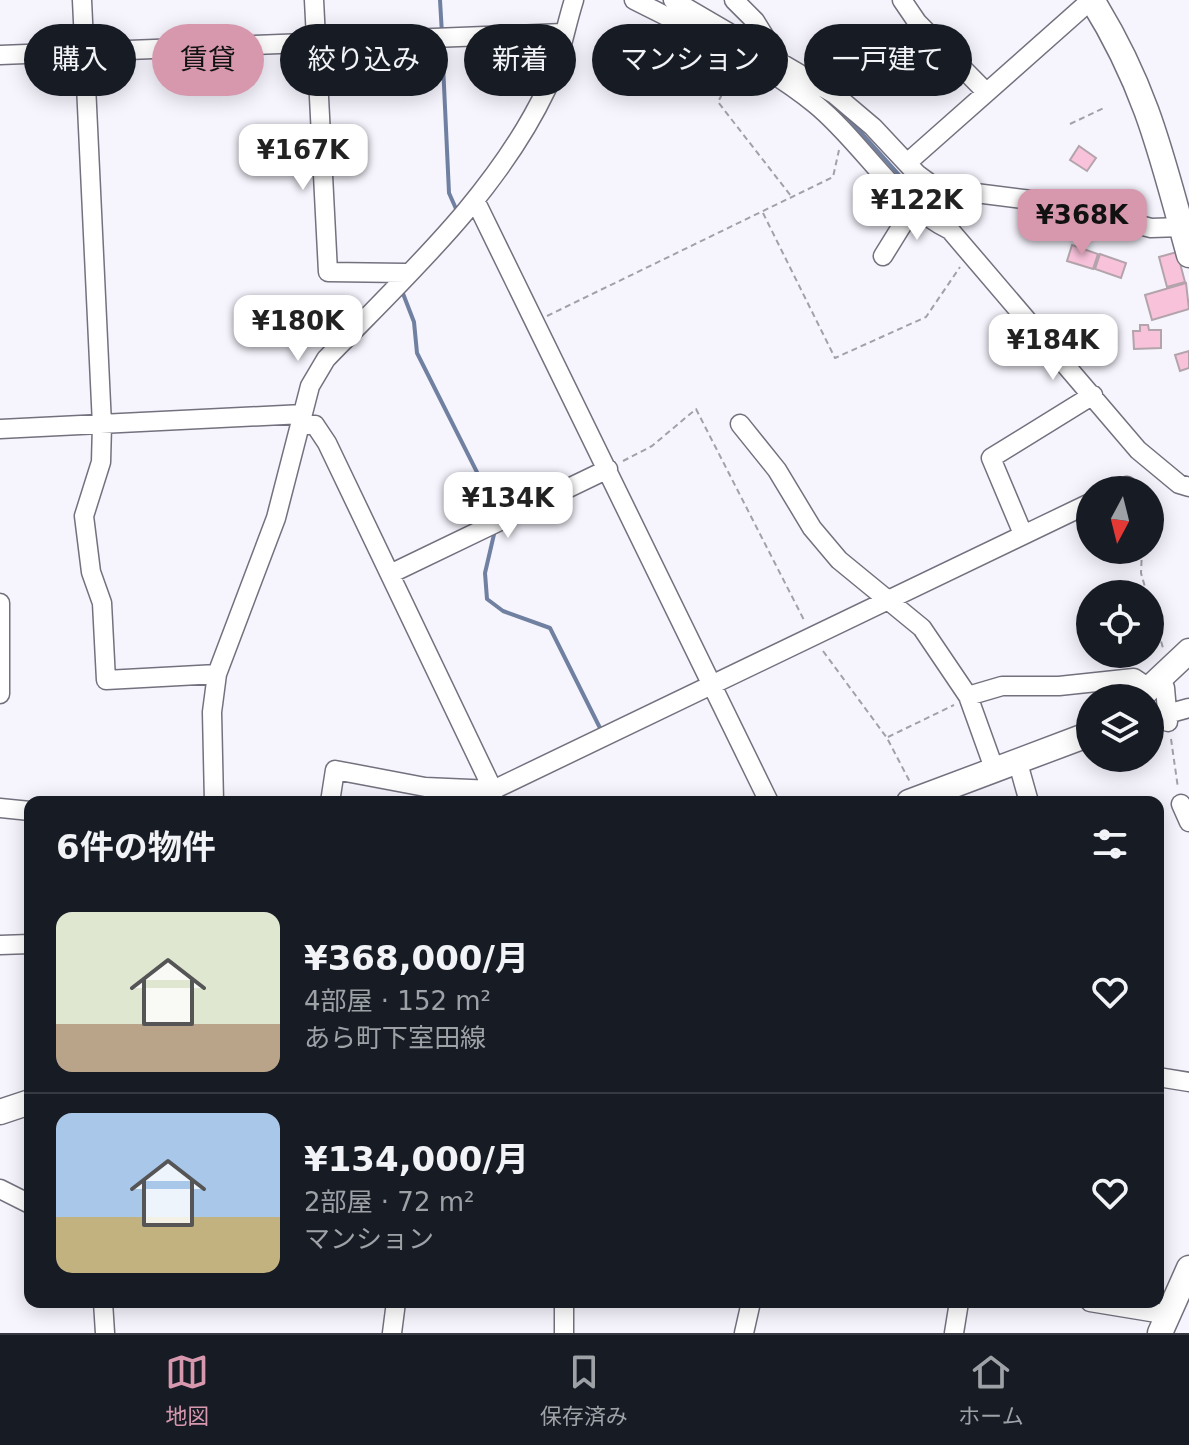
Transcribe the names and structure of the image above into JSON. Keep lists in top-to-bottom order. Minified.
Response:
{"north":"bottom","page":{"chip":["購入","賃貸","絞り込み","新着","マンション","一戸建て"],"price":["¥167K","¥122K","¥368K","¥180K","¥184K","¥134K"],"heading":"6件の物件","list":[{"name":"¥368,000/月","note":"4部屋 · 152 m² · あら町下室田線"},{"name":"¥134,000/月","note":"2部屋 · 72 m² · マンション"}],"tabs":["地図","保存済み","ホーム"]}}
